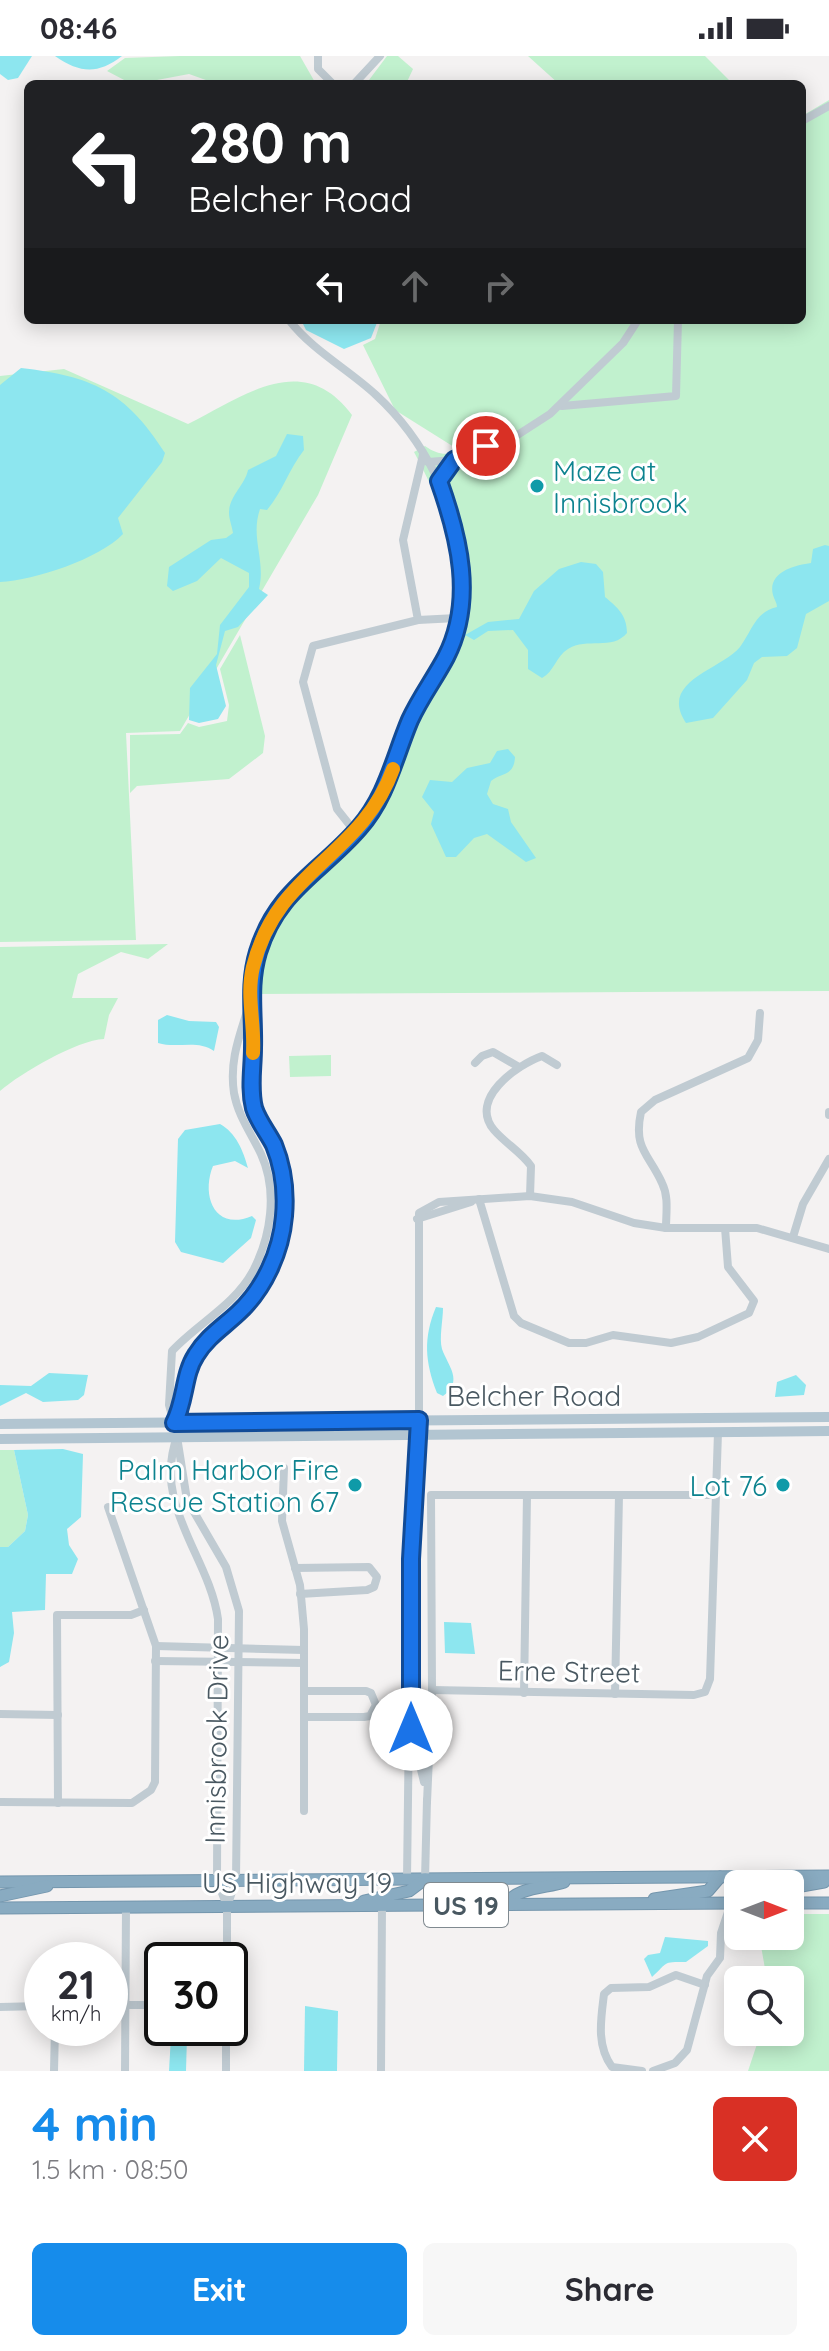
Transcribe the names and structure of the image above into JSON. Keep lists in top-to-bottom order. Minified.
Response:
{"streets":{"highway":["US Highway 19","US 19"],"main road":["Belcher Road"],"street":["Erne Street","Innisbrook Drive"]},"crossings":[["Belcher Road","Innisbrook Drive"],["Innisbrook Drive","US Highway 19"]],"places":["Maze at Innisbrook","Palm Harbor Fire Rescue Station 67","Lot 76"],"north":"right","page":{"status":"08:46","turn":["280 m","Belcher Road"],"speed":"21 km/h","limit":"30","heading":["4 min","1.5 km · 08:50"],"buttons":["Exit","Share"]}}
